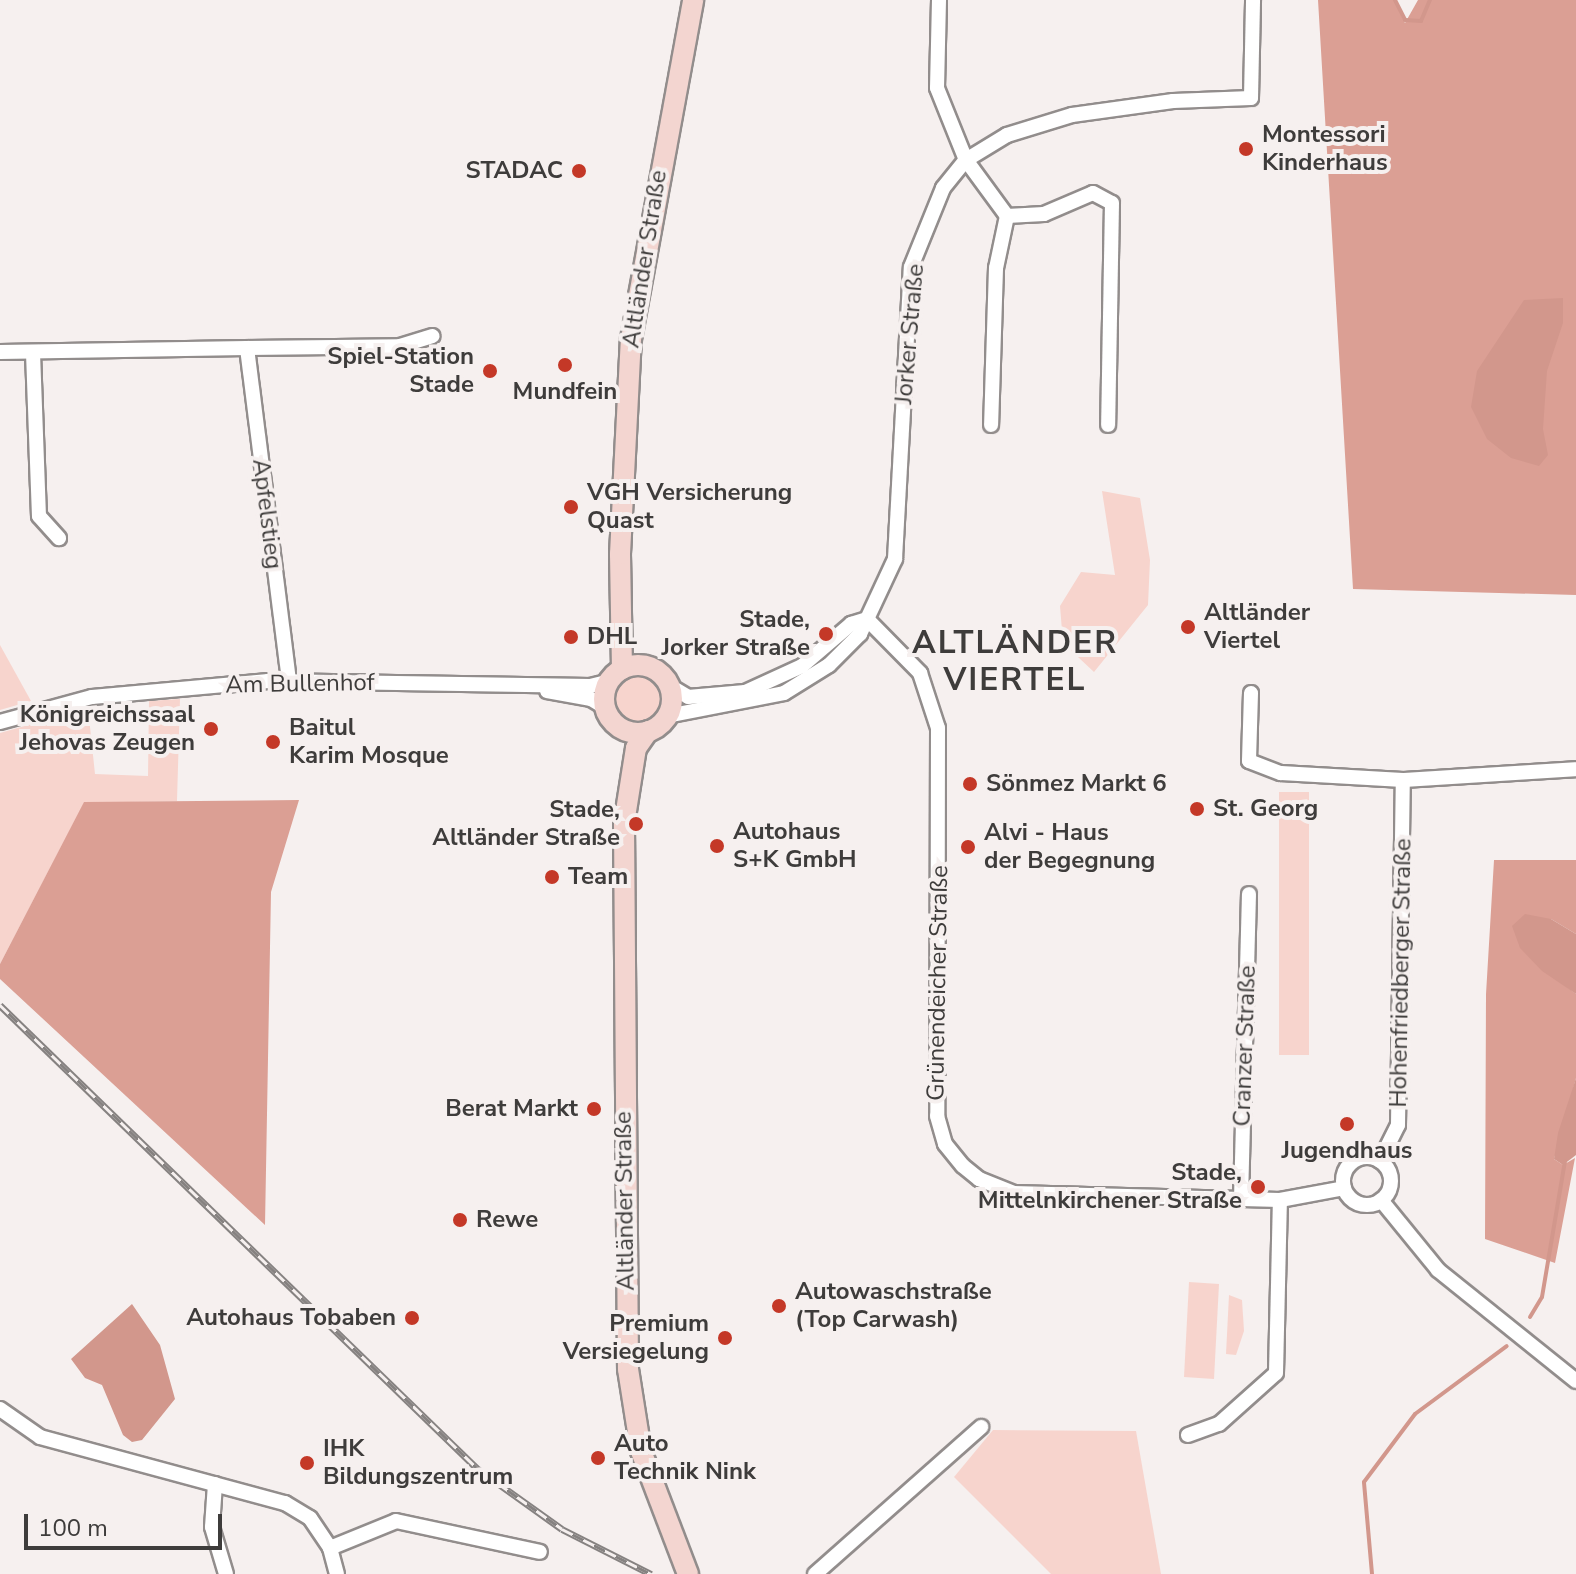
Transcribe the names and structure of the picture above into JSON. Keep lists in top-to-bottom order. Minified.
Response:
{"streets":{"main road":["Altländer Straße"],"street":["Jorker Straße","Apfelstieg","Am Bullenhof","Hohenfriedberger Straße","Grünendeicher Straße","Cranzer Straße"]},"crossings":[["Altländer Straße","Jorker Straße"],["Altländer Straße","Am Bullenhof"],["Jorker Straße","Am Bullenhof"],["Jorker Straße","Grünendeicher Straße"],["Apfelstieg","Am Bullenhof"],["Hohenfriedberger Straße","Grünendeicher Straße"],["Grünendeicher Straße","Cranzer Straße"]],"districts":["ALTLÄNDER VIERTEL"],"places":["Montessori Kinderhaus","STADAC","Mundfein","Spiel-Station Stade","VGH Versicherung Quast","Altländer Viertel","Stade, Jorker Straße","DHL","Königreichssaal Jehovas Zeugen","Baitul Karim Mosque","Sönmez Markt 6","St. Georg","Stade, Altländer Straße","Autohaus S+K GmbH","Alvi - Haus der Begegnung","Team","Berat Markt","Jugendhaus","Stade, Mittelnkirchener Straße","Rewe","Autowaschstraße (Top Carwash)","Autohaus Tobaben","Premium Versiegelung","Auto Technik Nink","IHK Bildungszentrum"],"scale_bar":"100 m"}
